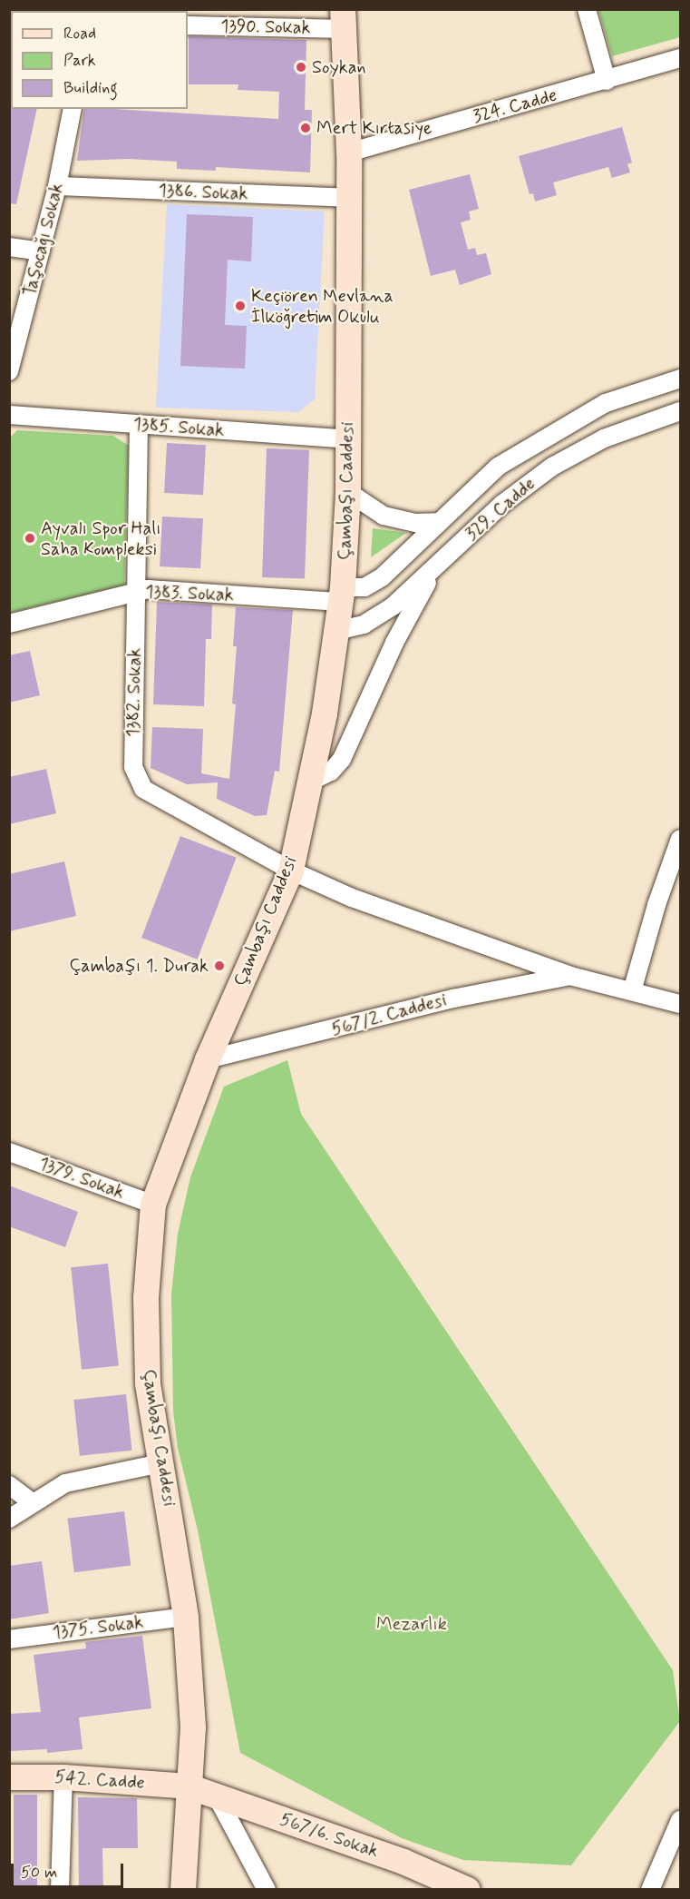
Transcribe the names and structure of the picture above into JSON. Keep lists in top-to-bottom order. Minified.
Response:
{"streets":{"main road":["Çambaşı Caddesi","542. Cadde","567/6. Sokak"],"street":["1390. Sokak","324. Cadde","1386. Sokak","Taşocağı Sokak","1385. Sokak","329. Cadde","1383. Sokak","1382. Sokak","567/2. Caddesi","1379. Sokak","1375. Sokak"]},"crossings":[["1390. Sokak","Çambaşı Caddesi"],["324. Cadde","Çambaşı Caddesi"],["1386. Sokak","Taşocağı Sokak"],["1386. Sokak","Çambaşı Caddesi"],["1385. Sokak","Çambaşı Caddesi"],["1385. Sokak","1382. Sokak"],["Çambaşı Caddesi","329. Cadde"],["Çambaşı Caddesi","1383. Sokak"],["Çambaşı Caddesi","1382. Sokak"],["Çambaşı Caddesi","567/2. Caddesi"],["Çambaşı Caddesi","1379. Sokak"],["Çambaşı Caddesi","1375. Sokak"],["Çambaşı Caddesi","542. Cadde"],["Çambaşı Caddesi","567/6. Sokak"],["329. Cadde","1383. Sokak"],["1383. Sokak","1382. Sokak"],["1382. Sokak","567/2. Caddesi"],["542. Cadde","567/6. Sokak"]],"parks":["Mezarlık"],"places":["Soykan","Mert Kırtasiye","Keçiören Mevlana İlköğretim Okulu","Ayvalı Spor Halı Saha Kompleksi","Çambaşı 1. Durak"],"legend":["Road","Park","Building"],"scale_bar":"50 m"}
